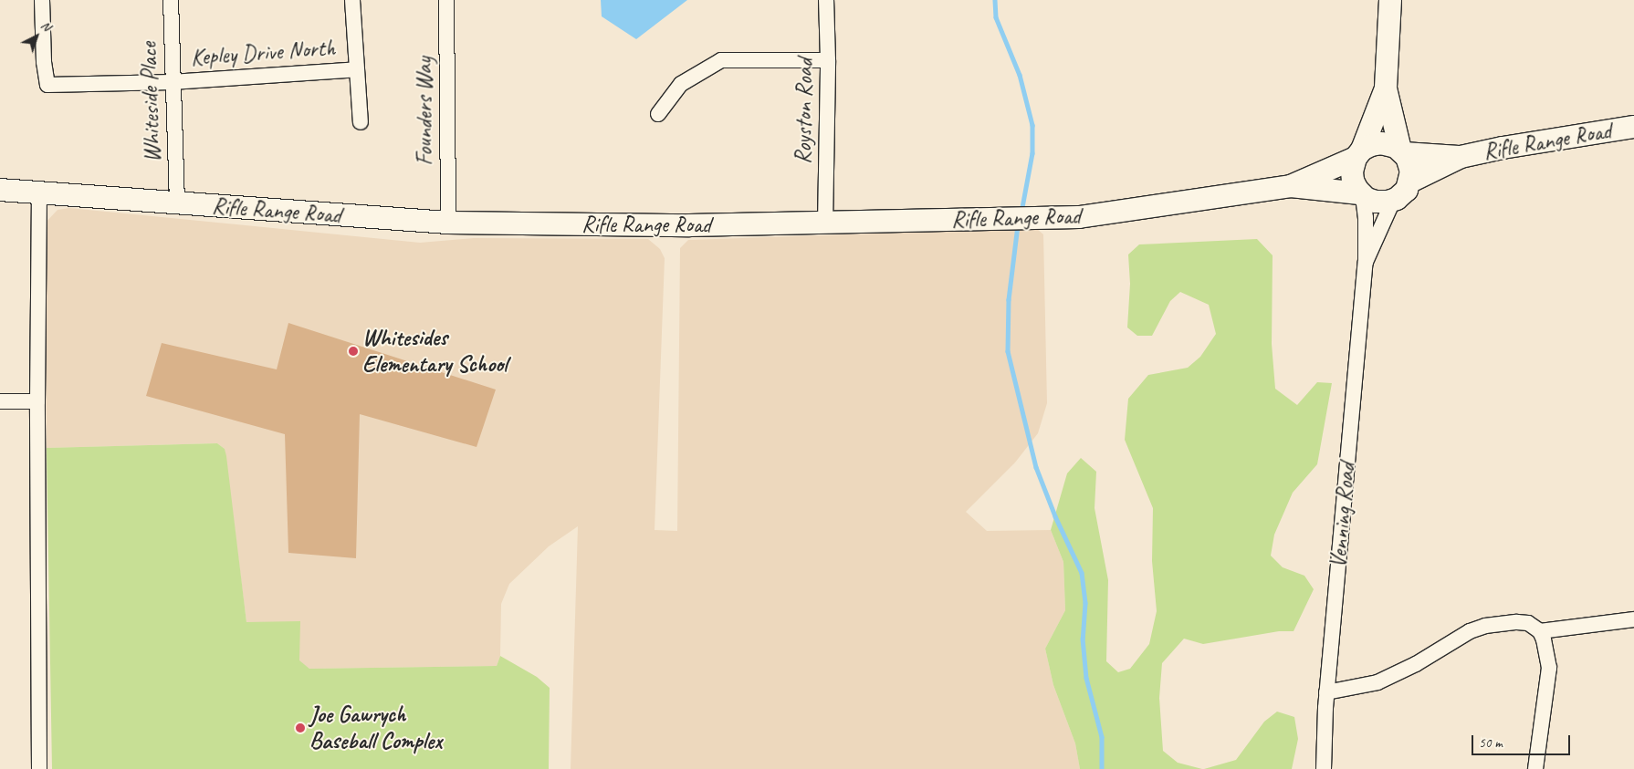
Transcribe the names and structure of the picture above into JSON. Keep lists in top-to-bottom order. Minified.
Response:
{"streets":{"main road":["Rifle Range Road"],"street":["Kepley Drive North","Whiteside Place","Founders Way","Royston Road","Venning Road"]},"crossings":[["Kepley Drive North","Whiteside Place"],["Whiteside Place","Rifle Range Road"],["Founders Way","Rifle Range Road"],["Royston Road","Rifle Range Road"],["Rifle Range Road","Venning Road"]],"places":["Whitesides Elementary School","Joe Gawrych Baseball Complex"],"scale_bar":"50 m","north":"top right"}
